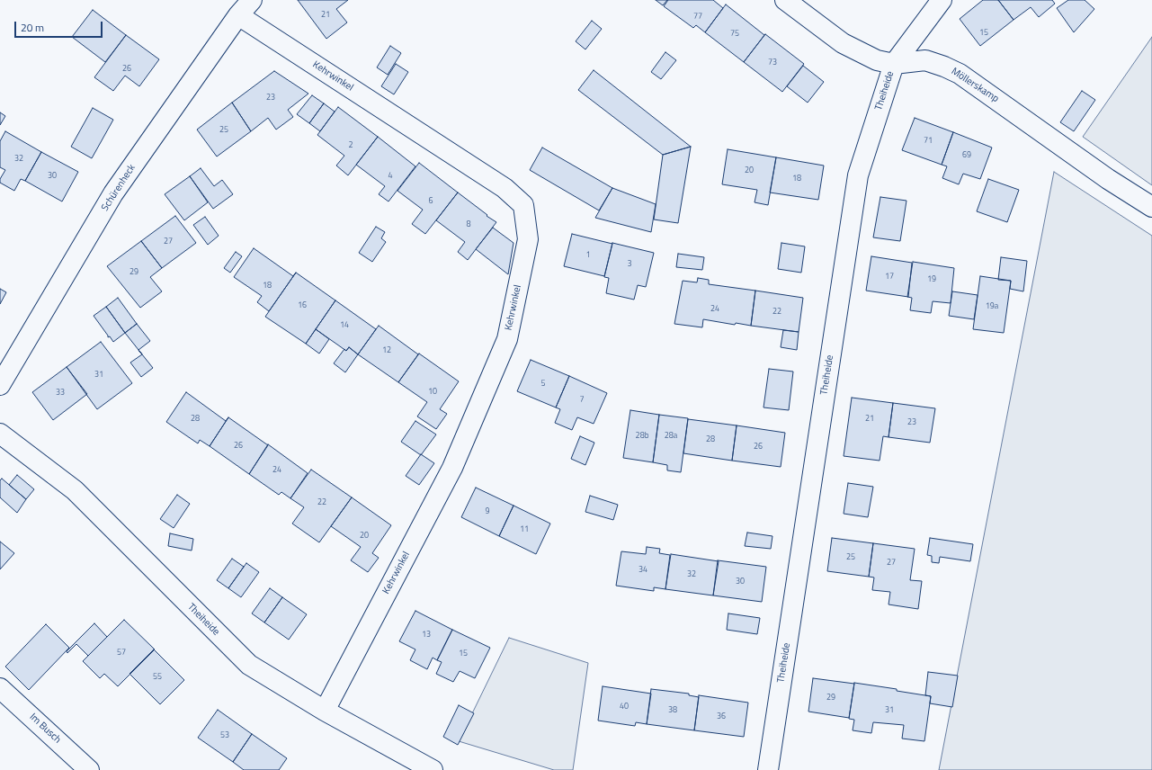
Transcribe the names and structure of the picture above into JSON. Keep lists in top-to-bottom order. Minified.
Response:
{"streets":{"street":["Kehrwinkel","Möllerskamp","Theiheide","Schürenheck","Im Busch"]},"crossings":[["Kehrwinkel","Theiheide"],["Kehrwinkel","Schürenheck"],["Möllerskamp","Theiheide"]],"house_numbers":["21","77","15","75","73","26","23","25","71","2","69","32","20","30","4","18","6","8","27","1","3","29","17","19","18","16","19a","24","22","14","12","31","5","10","33","7","28","21","23","28b","28a","28","26","26","24","22","9","11","20","25","27","34","32","30","13","57","15","55","29","40","38","31","36","53"],"scale_bar":"20 m"}
